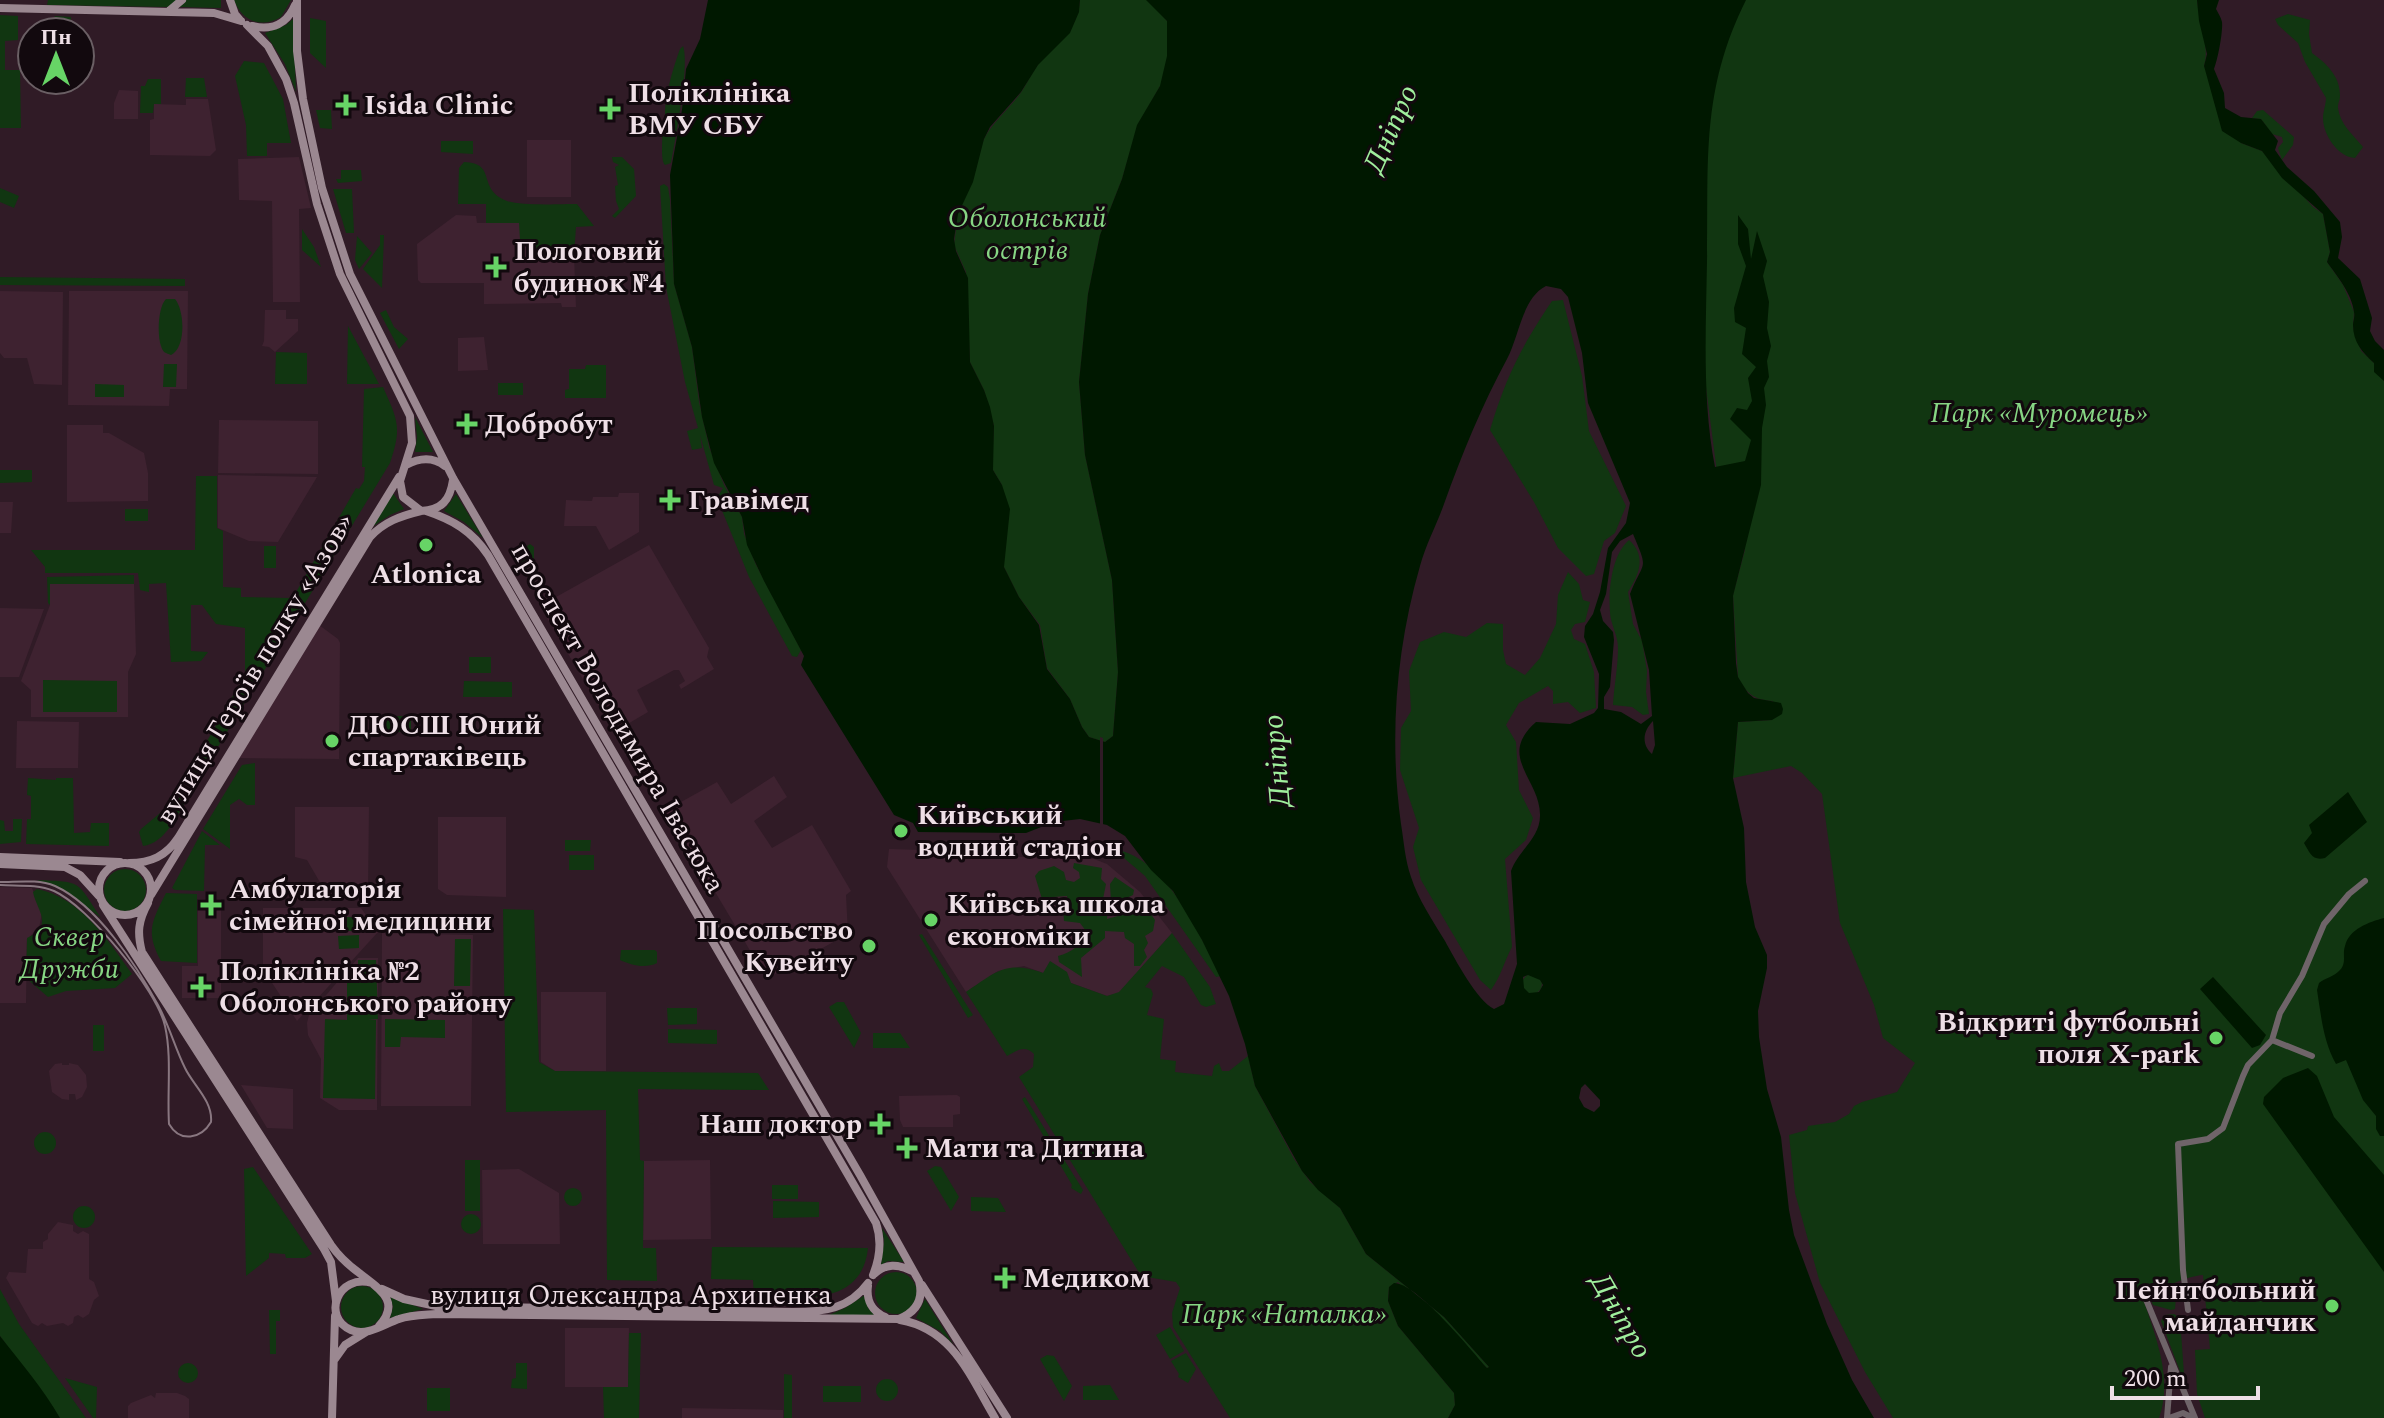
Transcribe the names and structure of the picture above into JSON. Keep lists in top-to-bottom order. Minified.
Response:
{"streets":{"main road":["вулиця Героїв полку «Азов»","проспект Володимира Івасюка","вулиця Олександра Архипенка"]},"crossings":[["вулиця Героїв полку «Азов»","проспект Володимира Івасюка"],["вулиця Героїв полку «Азов»","вулиця Олександра Архипенка"],["проспект Володимира Івасюка","вулиця Олександра Архипенка"]],"water":["Дніпро"],"parks":["Оболонський острів","Парк «Муромець»","Сквер Дружби","Парк «Наталка»"],"places":{"health":["Isida Clinic","Поліклініка ВМУ СБУ","Пологовий будинок №4","Добробут","Гравімед","Амбулаторія сімейної медицини","Поліклініка №2 Оболонського району","Наш доктор","Мати та Дитина","Медиком"],"other":["Atlonica","ДЮСШ Юний спартаківець","Київський водний стадіон","Київська школа економіки","Посольство Кувейту","Відкриті футбольні поля X-park","Пейнтбольний майданчик"]},"scale_bar":"200 m","north":"top"}
